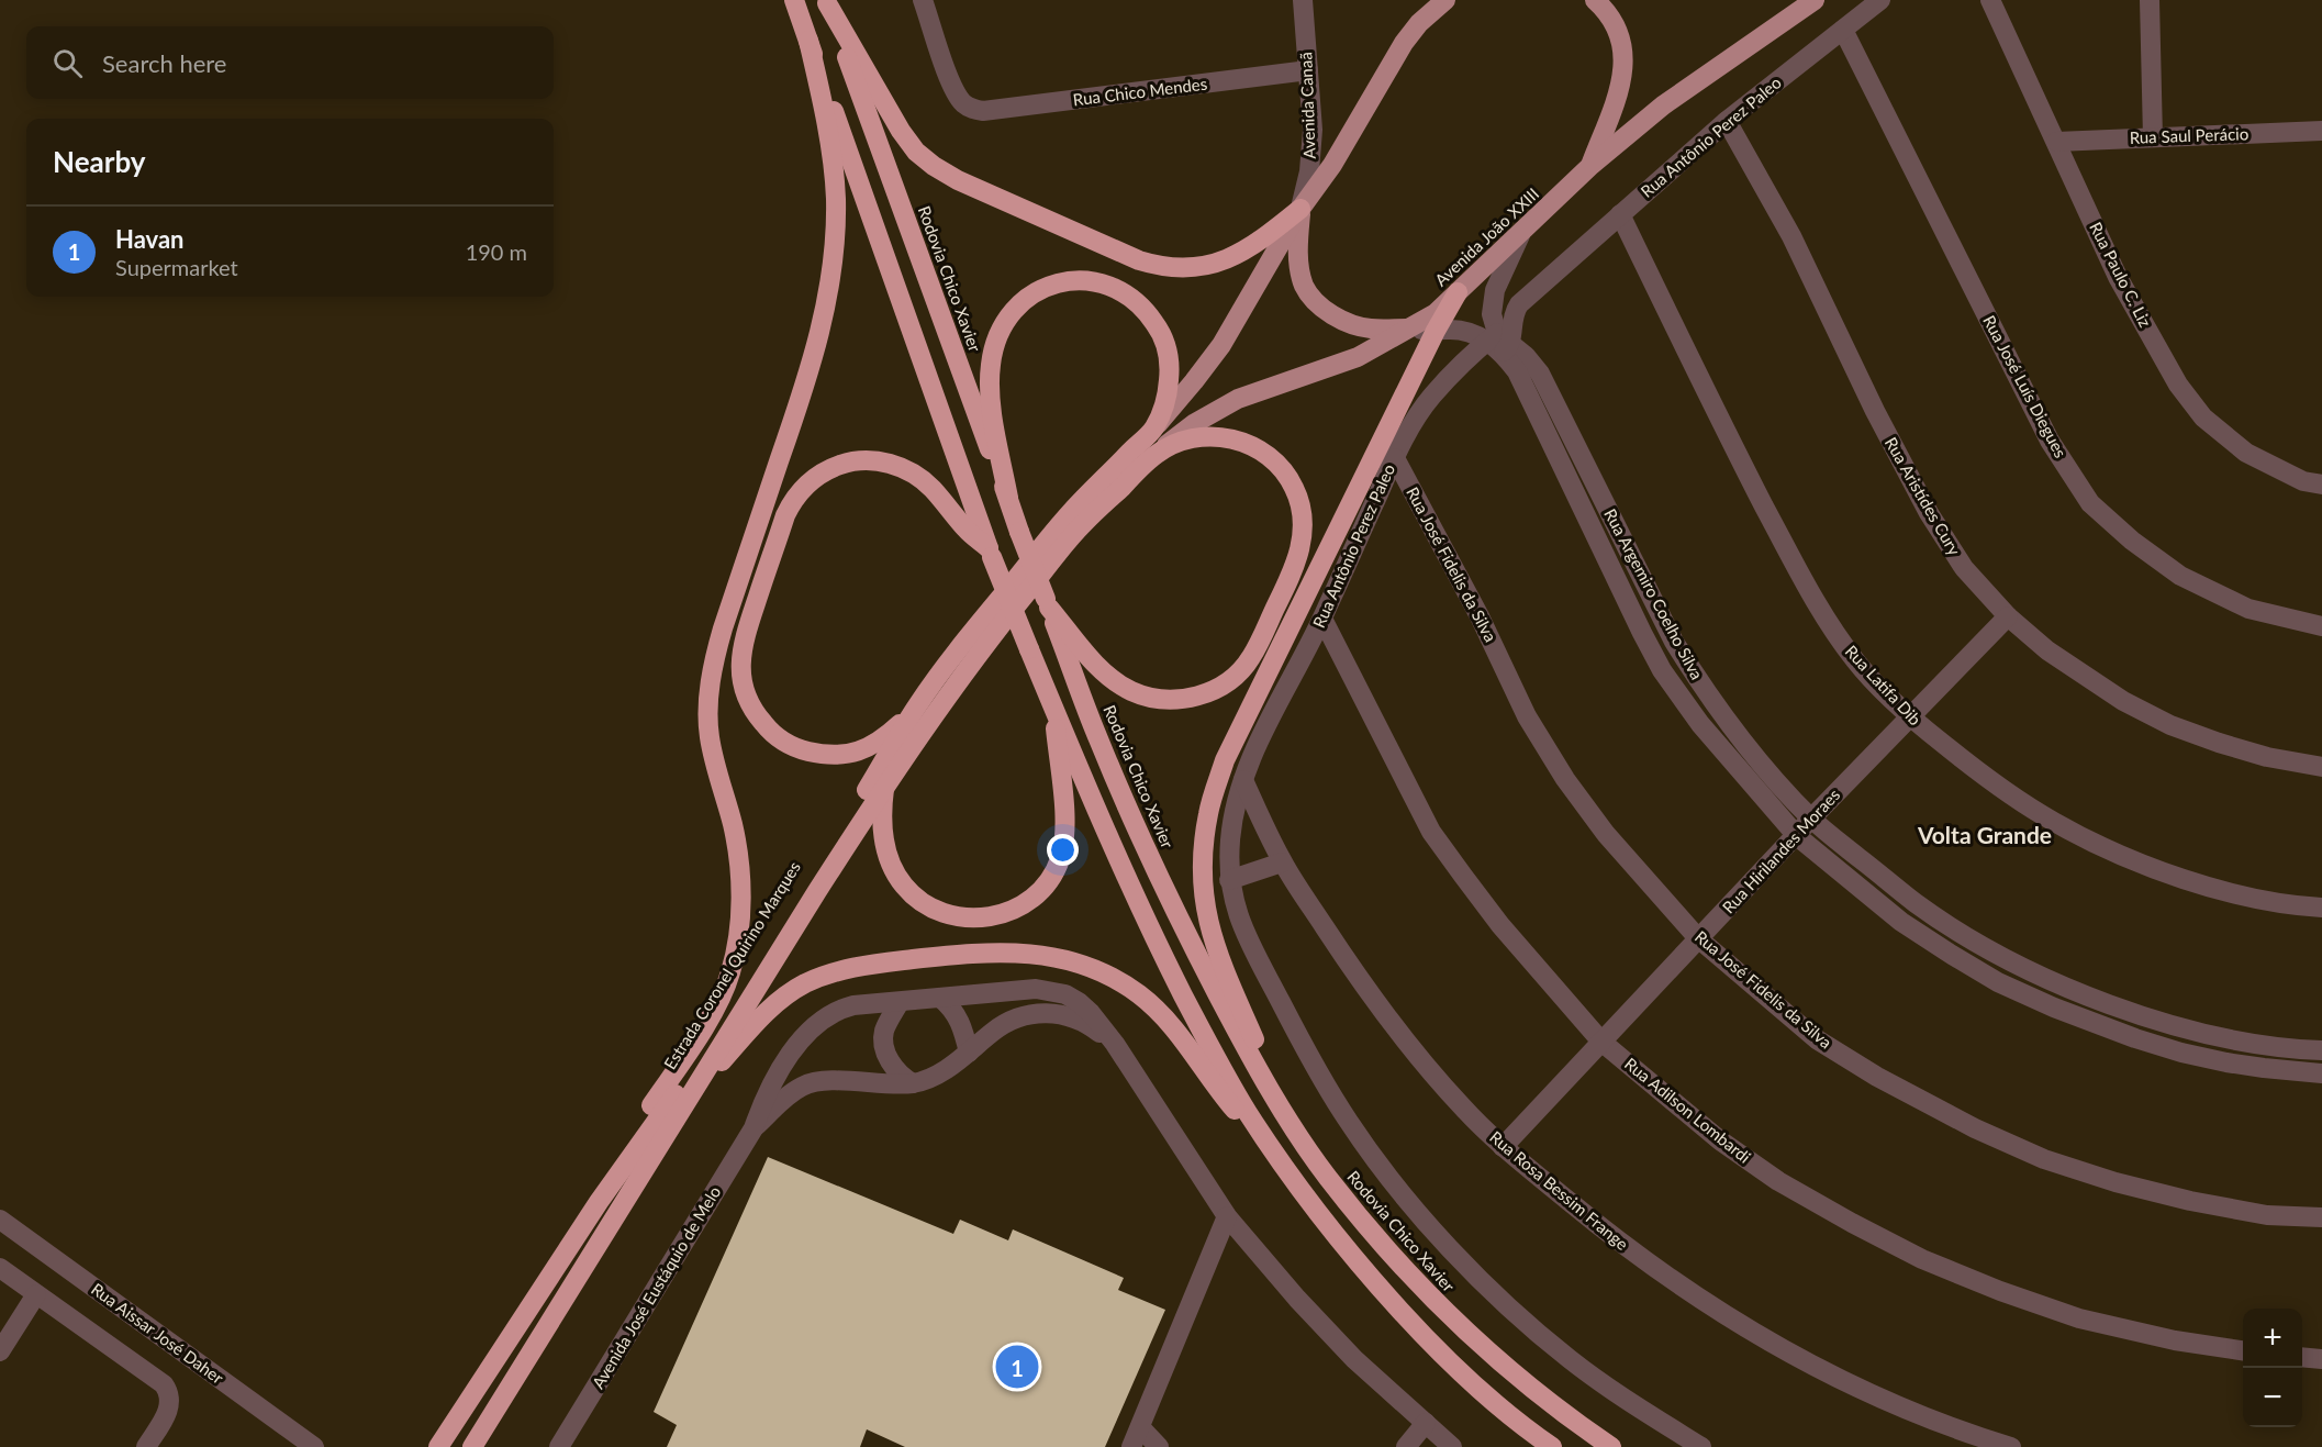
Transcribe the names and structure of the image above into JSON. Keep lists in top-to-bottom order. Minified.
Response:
{"streets":{"highway":["Rodovia Chico Xavier","Estrada Coronel Quirino Marques"],"main road":["Avenida João XXIII"],"street":["Rua Chico Mendes","Avenida Canaã","Rua Saul Perácio","Rua Antônio Perez Paleo","Rua Paulo C. Liz","Rua José Luís Diegues","Rua Aristídes Cury","Rua José Fidelis da Silva","Rua Argemiro Coelho Silva","Rua Latifa Dib","Rua Hirilandes Moraes","Rua Adilson Lombardi","Rua Rosa Bessim Frange","Avenida José Eustáquio de Melo","Rua Aissar José Daher"]},"crossings":[["Rua Chico Mendes","Avenida Canaã"],["Rua Saul Perácio","Rua Paulo C. Liz"],["Rua Antônio Perez Paleo","Rua José Luís Diegues"],["Rua Antônio Perez Paleo","Rua Aristídes Cury"],["Rua Antônio Perez Paleo","Rua José Fidelis da Silva"],["Rua Antônio Perez Paleo","Rua Argemiro Coelho Silva"],["Rua Antônio Perez Paleo","Rua Latifa Dib"],["Rua Antônio Perez Paleo","Rua Adilson Lombardi"],["Rua Antônio Perez Paleo","Rua Rosa Bessim Frange"],["Avenida João XXIII","Rua Argemiro Coelho Silva"],["Rua Aristídes Cury","Rua Hirilandes Moraes"],["Rua José Fidelis da Silva","Rua Hirilandes Moraes"],["Rua Argemiro Coelho Silva","Rua Hirilandes Moraes"],["Rua Latifa Dib","Rua Hirilandes Moraes"],["Rua Hirilandes Moraes","Rua Adilson Lombardi"],["Rua Hirilandes Moraes","Rua Rosa Bessim Frange"]],"districts":["Volta Grande"],"page":{"search":"Search here","heading":"Nearby","list":[{"mark":"1","name":"Havan","note":"Supermarket","value":"190 m"}],"map_buttons":["+","−"],"pins":"1"}}
